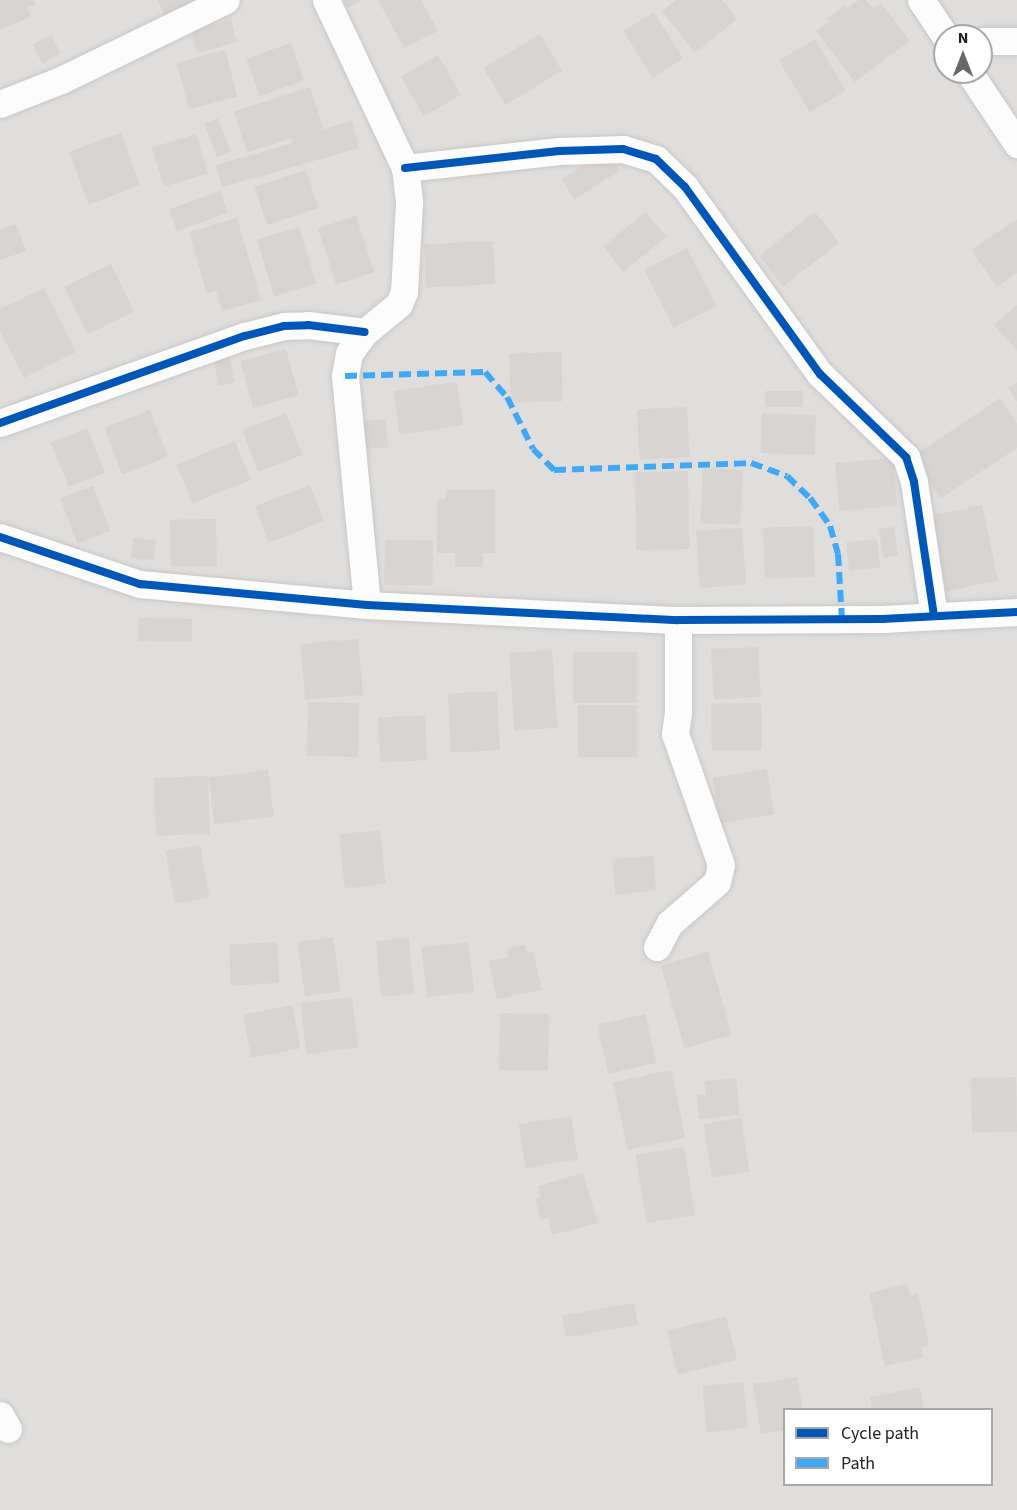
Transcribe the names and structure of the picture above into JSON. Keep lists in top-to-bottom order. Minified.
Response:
{"legend":["Cycle path","Path"],"north":"top"}
